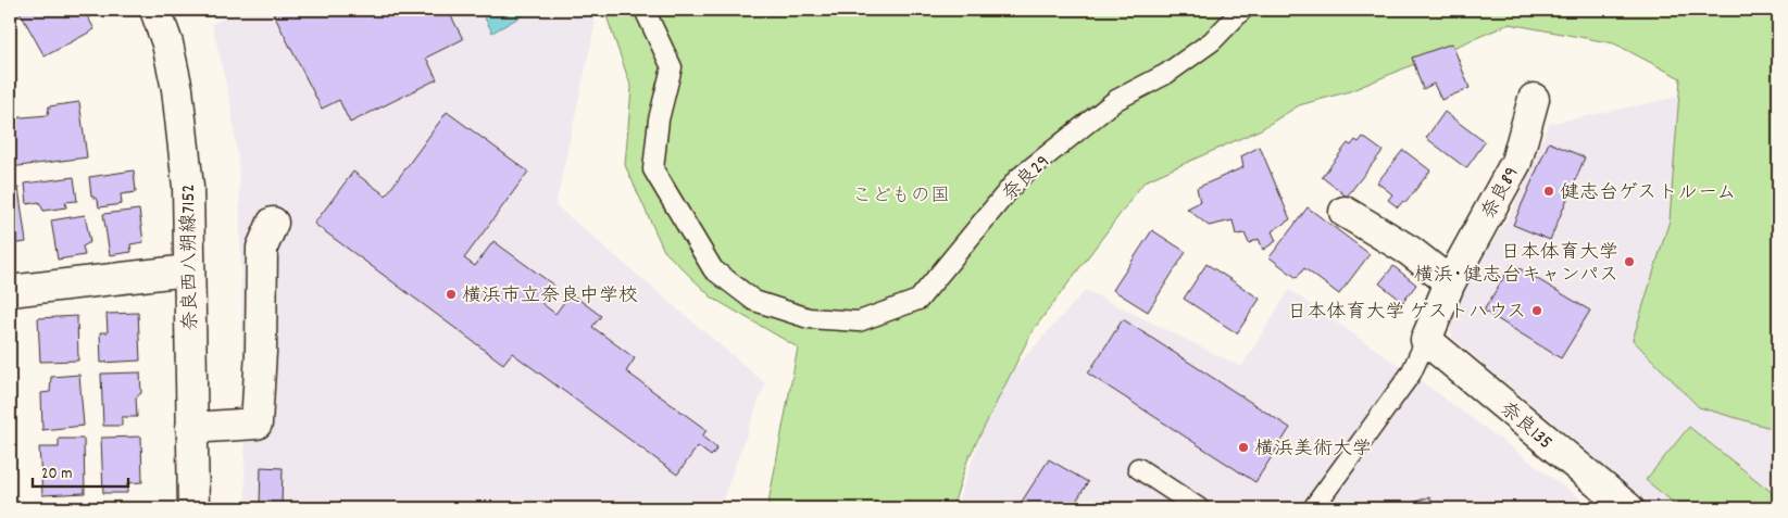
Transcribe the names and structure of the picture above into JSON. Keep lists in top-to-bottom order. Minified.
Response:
{"streets":{"street":["奈良89","奈良西八朔線7152","奈良135"],"lane":["奈良29"]},"crossings":[["奈良89","奈良135"]],"parks":["こどもの国"],"places":["健志台ゲストルーム","日本体育大学 横浜･健志台キャンパス","横浜市立奈良中学校","日本体育大学 ゲストハウス","横浜美術大学"],"scale_bar":"20 m"}
